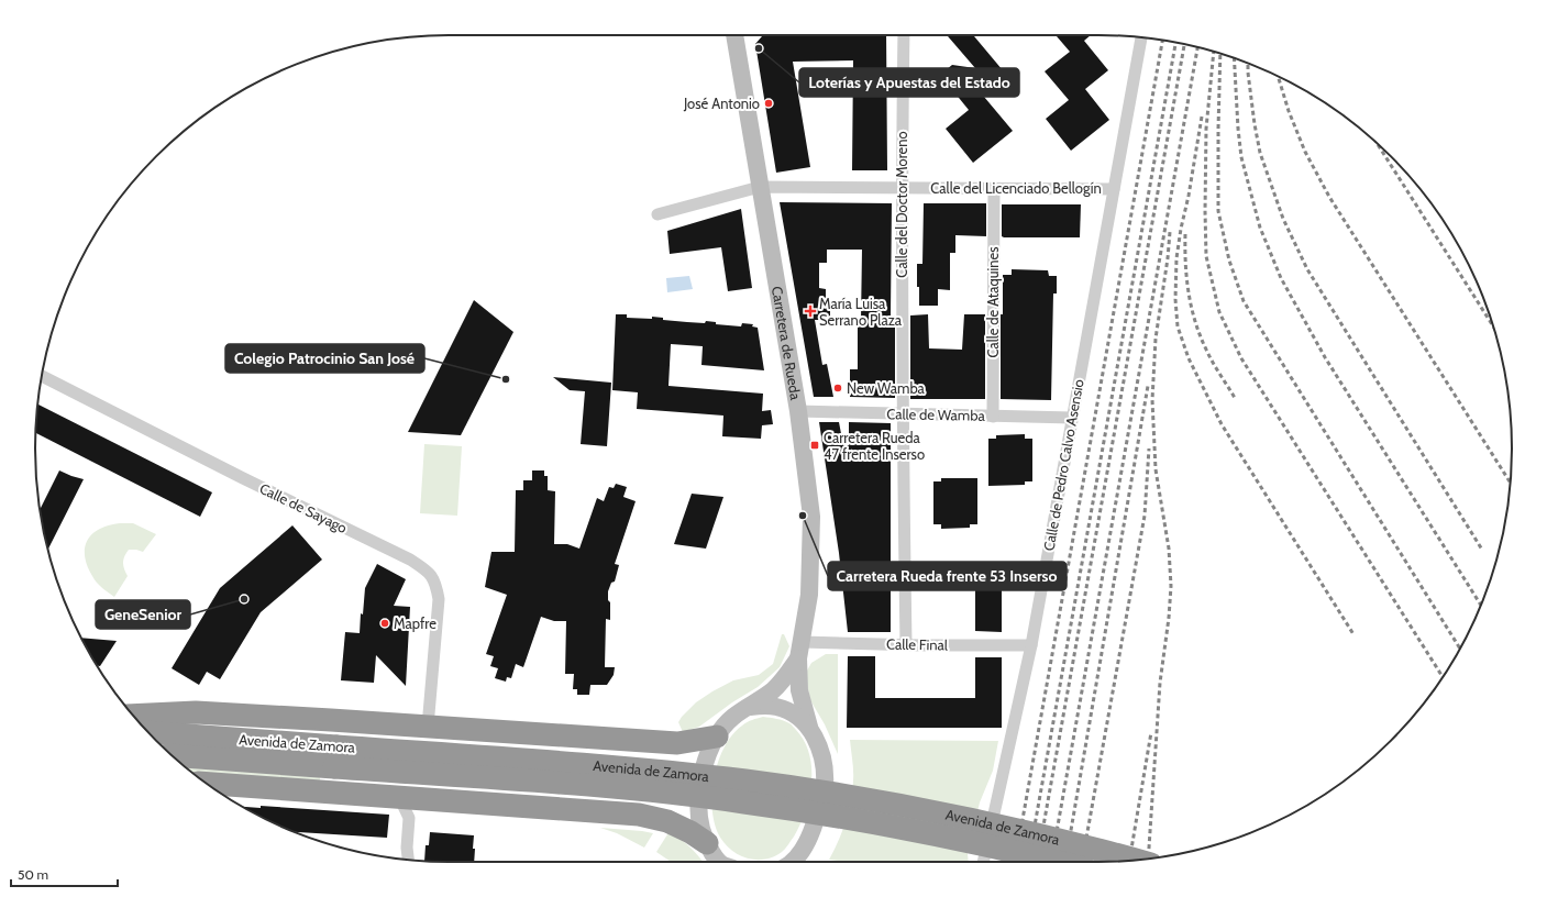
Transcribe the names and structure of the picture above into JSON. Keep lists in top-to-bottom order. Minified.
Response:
{"streets":{"highway":["Avenida de Zamora"],"street":["Calle del Licenciado Bellogín","Calle del Doctor Moreno","Calle de Ataquines","Carretera de Rueda","Calle de Wamba","Calle de Pedro Calvo Asensio","Calle de Sayago","Calle Final"]},"crossings":[["Calle del Licenciado Bellogín","Calle del Doctor Moreno"],["Calle del Licenciado Bellogín","Calle de Ataquines"],["Calle del Licenciado Bellogín","Carretera de Rueda"],["Calle del Licenciado Bellogín","Calle de Pedro Calvo Asensio"],["Calle del Doctor Moreno","Calle de Wamba"],["Calle del Doctor Moreno","Calle Final"],["Calle de Ataquines","Calle de Wamba"],["Carretera de Rueda","Calle de Wamba"],["Carretera de Rueda","Calle Final"],["Calle de Wamba","Calle de Pedro Calvo Asensio"],["Calle de Pedro Calvo Asensio","Calle Final"]],"places":{"other":["Loterías y Apuestas del Estado","José Antonio","Colegio Patrocinio San José","New Wamba","Carretera Rueda frente 53 Inserso","GeneSenior","Mapfre"],"health":["María Luisa Serrano Plaza"],"transit":["Carretera Rueda 47 frente Inserso"]},"scale_bar":"50 m"}
